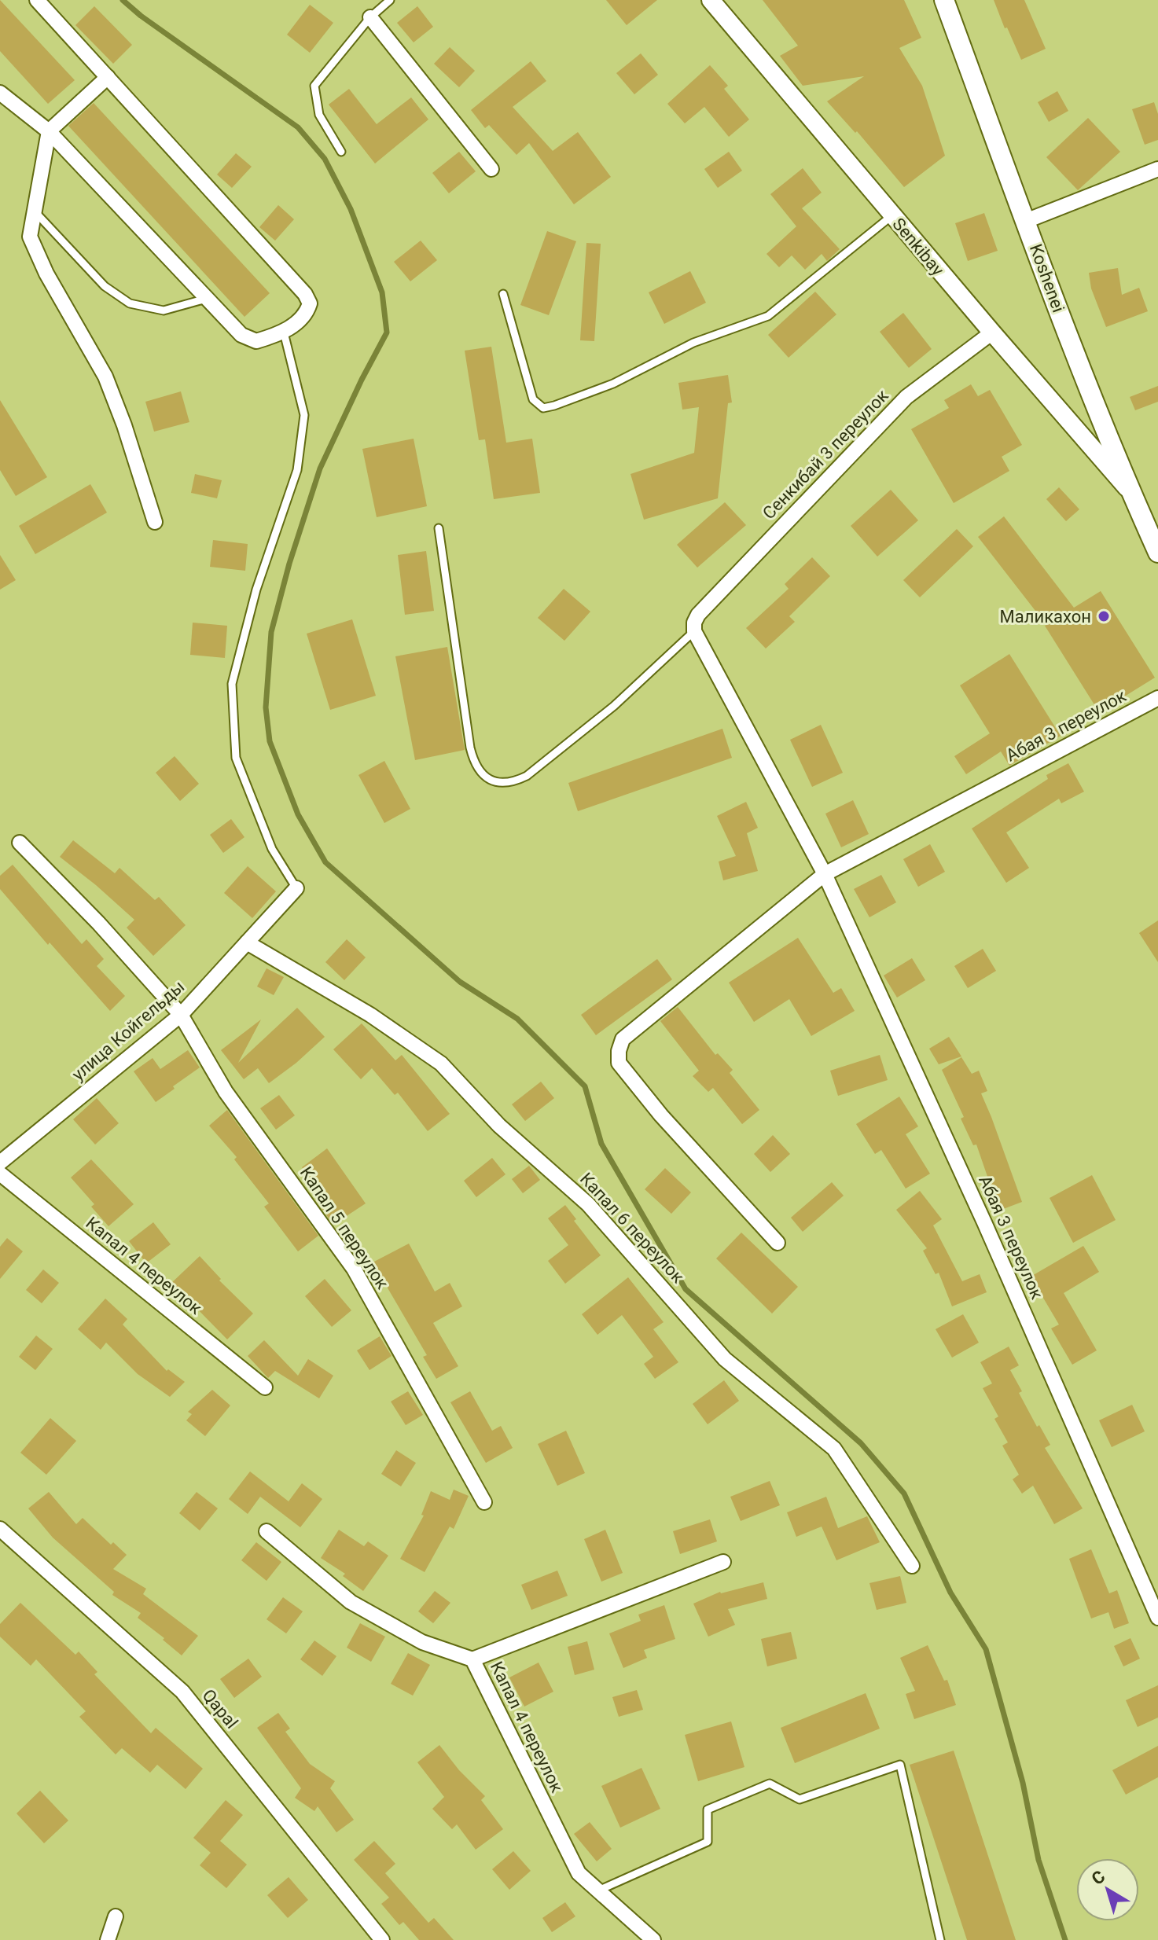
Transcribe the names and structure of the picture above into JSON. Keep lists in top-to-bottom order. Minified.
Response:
{"streets":{"main road":["Koshenei"],"street":["Senkibay","Сенкибай 3 переулок","Абая 3 переулок","улица Койгельды","Капал 5 переулок","Капал 6 переулок","Капал 4 переулок","Qapal"]},"crossings":[["Senkibay","Koshenei"],["Senkibay","Сенкибай 3 переулок"],["Сенкибай 3 переулок","Абая 3 переулок"],["улица Койгельды","Капал 5 переулок"],["улица Койгельды","Капал 6 переулок"]],"places":["Маликахон"],"north":"top left"}
